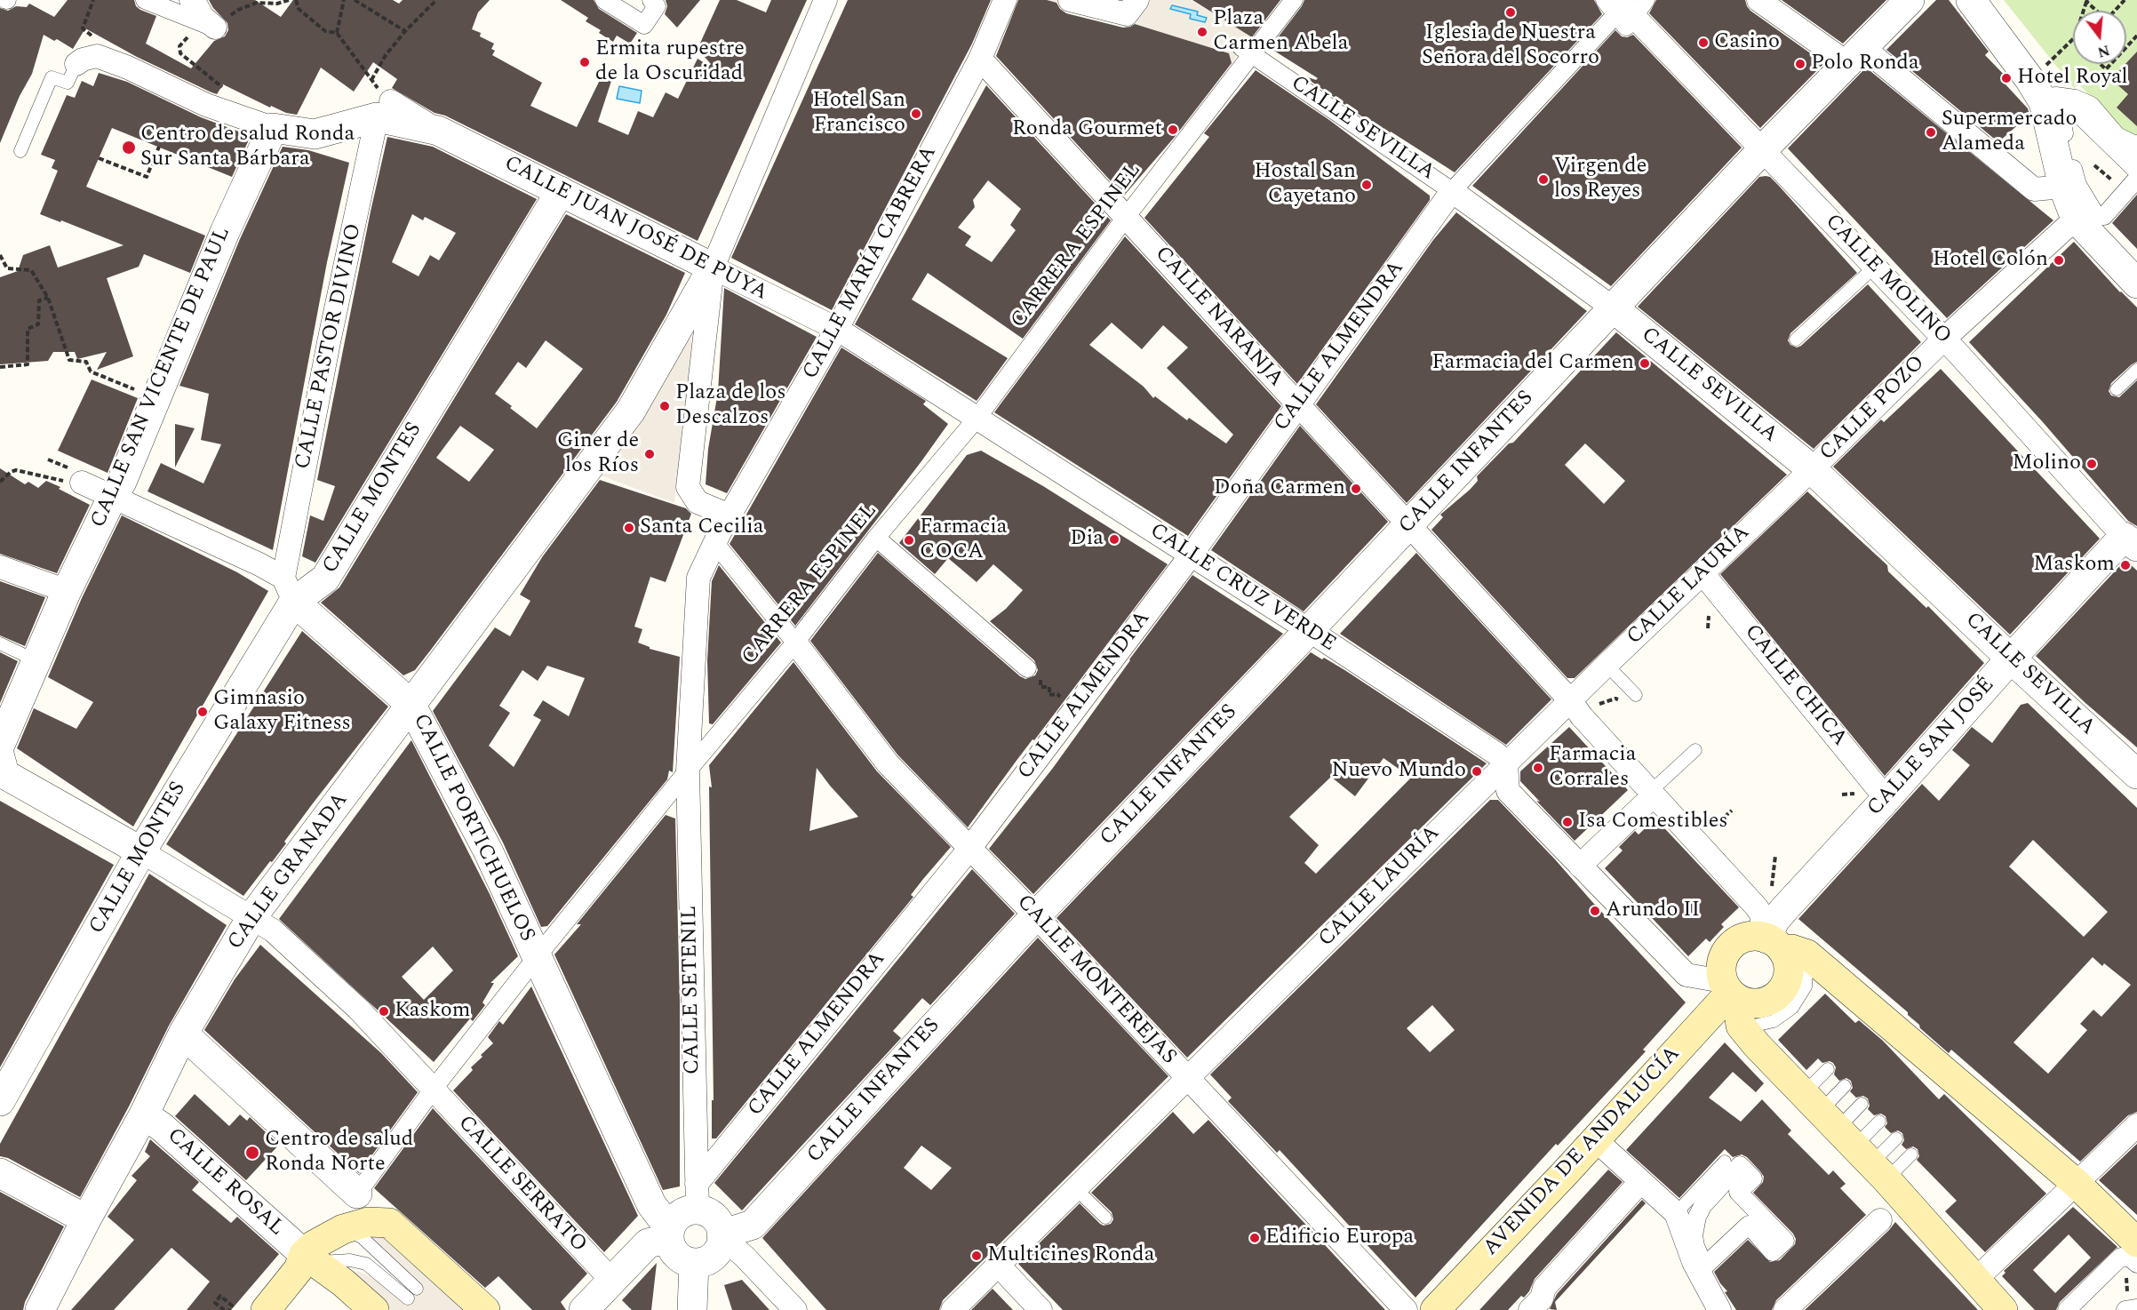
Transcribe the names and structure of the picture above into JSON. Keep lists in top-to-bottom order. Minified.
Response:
{"streets":{"main road":["AVENIDA DE ANDALUCÍA"],"street":["CALLE SEVILLA","CALLE JUAN JOSÉ DE PUYA","CARRERA ESPINEL","CALLE MARÍA CABRERA","CALLE MOLINO","CALLE NARANJA","CALLE PASTOR DIVINO","CALLE ALMENDRA","CALLE SAN VICENTE DE PAUL","CALLE POZO","CALLE INFANTES","CALLE MONTES","CALLE LAURÍA","CALLE CRUZ VERDE","CALLE CHICA","CALLE SAN JOSÉ","CALLE PORTICHUELOS","CALLE GRANADA","CALLE MONTEREJAS","CALLE SETENIL","CALLE ROSAL","CALLE SERRATO"]},"crossings":[["CALLE SEVILLA","CARRERA ESPINEL"],["CALLE SEVILLA","CALLE ALMENDRA"],["CALLE SEVILLA","CALLE POZO"],["CALLE SEVILLA","CALLE INFANTES"],["CALLE SEVILLA","CALLE LAURÍA"],["CALLE SEVILLA","CALLE SAN JOSÉ"],["CALLE JUAN JOSÉ DE PUYA","CARRERA ESPINEL"],["CALLE JUAN JOSÉ DE PUYA","CALLE MARÍA CABRERA"],["CALLE JUAN JOSÉ DE PUYA","CALLE PASTOR DIVINO"],["CALLE JUAN JOSÉ DE PUYA","CALLE SAN VICENTE DE PAUL"],["CALLE JUAN JOSÉ DE PUYA","CALLE MONTES"],["CALLE JUAN JOSÉ DE PUYA","CALLE CRUZ VERDE"],["CARRERA ESPINEL","CALLE MARÍA CABRERA"],["CARRERA ESPINEL","CALLE NARANJA"],["CARRERA ESPINEL","CALLE CRUZ VERDE"],["CARRERA ESPINEL","CALLE PORTICHUELOS"],["CARRERA ESPINEL","CALLE MONTEREJAS"],["CARRERA ESPINEL","CALLE SETENIL"],["CARRERA ESPINEL","CALLE SERRATO"],["CALLE MARÍA CABRERA","CALLE NARANJA"],["CALLE MARÍA CABRERA","CALLE SETENIL"],["CALLE MOLINO","CALLE POZO"],["CALLE MOLINO","CALLE INFANTES"],["CALLE MOLINO","CALLE SAN JOSÉ"],["CALLE NARANJA","CALLE ALMENDRA"],["CALLE NARANJA","CALLE INFANTES"],["CALLE NARANJA","CALLE LAURÍA"],["CALLE NARANJA","CALLE SAN JOSÉ"],["CALLE NARANJA","AVENIDA DE ANDALUCÍA"],["CALLE PASTOR DIVINO","CALLE MONTES"],["CALLE PASTOR DIVINO","CALLE PORTICHUELOS"],["CALLE ALMENDRA","CALLE INFANTES"],["CALLE ALMENDRA","CALLE CRUZ VERDE"],["CALLE ALMENDRA","CALLE PORTICHUELOS"],["CALLE ALMENDRA","CALLE MONTEREJAS"],["CALLE ALMENDRA","CALLE SETENIL"],["CALLE SAN VICENTE DE PAUL","CALLE PORTICHUELOS"],["CALLE POZO","CALLE LAURÍA"],["CALLE INFANTES","CALLE CRUZ VERDE"],["CALLE INFANTES","CALLE PORTICHUELOS"],["CALLE INFANTES","CALLE MONTEREJAS"],["CALLE INFANTES","CALLE SETENIL"],["CALLE MONTES","CALLE PORTICHUELOS"],["CALLE MONTES","CALLE SERRATO"],["CALLE LAURÍA","CALLE CRUZ VERDE"],["CALLE LAURÍA","CALLE CHICA"],["CALLE LAURÍA","CALLE MONTEREJAS"],["CALLE CHICA","CALLE SAN JOSÉ"],["CALLE SAN JOSÉ","AVENIDA DE ANDALUCÍA"],["CALLE PORTICHUELOS","CALLE GRANADA"],["CALLE PORTICHUELOS","CALLE SETENIL"],["CALLE GRANADA","CALLE ROSAL"],["CALLE GRANADA","CALLE SERRATO"]],"places":["Iglesia de Nuestra Señora del Socorro","Plaza Carmen Abela","Casino","Ermita rupestre de la Oscuridad","Polo Ronda","Hotel Royal","Hotel San Francisco","Ronda Gourmet","Supermercado Alameda","Centro de salud Ronda Sur Santa Bárbara","Virgen de los Reyes","Hostal San Cayetano","Hotel Colón","Farmacia del Carmen","Plaza de los Descalzos","Giner de los Ríos","Molino","Doña Carmen","Santa Cecilia","Dia","Farmacia COCA","Maskom","Gimnasio Galaxy Fitness","Farmacia Corrales","Nuevo Mundo","Isa Comestibles","Arundo II","Kaskom","Centro de salud Ronda Norte","Edificio Europa","Multicines Ronda"],"north":"bottom"}
